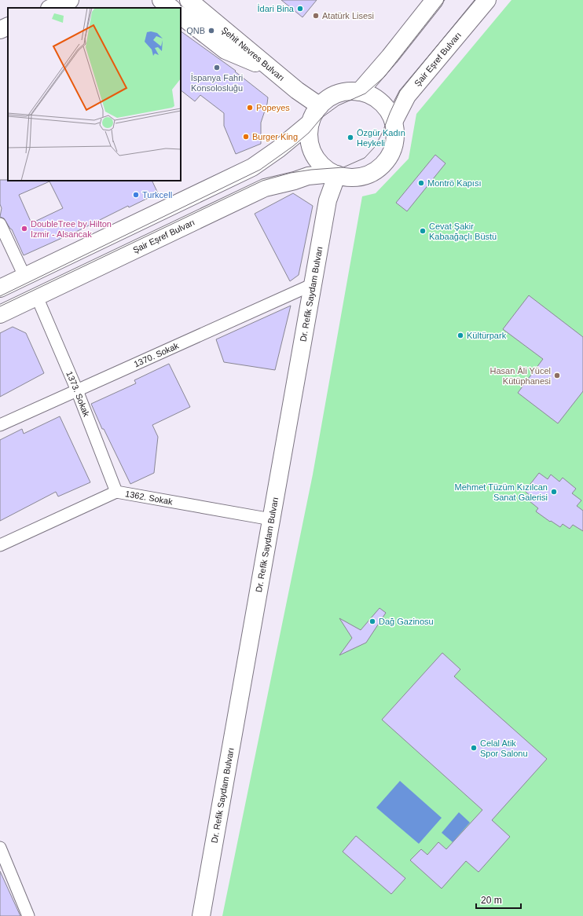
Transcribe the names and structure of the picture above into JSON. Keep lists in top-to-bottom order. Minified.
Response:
{"streets":{"main road":["Şehit Nevres Bulvarı","Şair Eşref Bulvarı","Dr. Refik Saydam Bulvarı"],"street":["1370. Sokak","1373. Sokak","1362. Sokak"]},"crossings":[["Şehit Nevres Bulvarı","Şair Eşref Bulvarı"],["Şehit Nevres Bulvarı","Dr. Refik Saydam Bulvarı"],["Şair Eşref Bulvarı","Dr. Refik Saydam Bulvarı"],["Şair Eşref Bulvarı","1373. Sokak"],["Dr. Refik Saydam Bulvarı","1370. Sokak"],["Dr. Refik Saydam Bulvarı","1362. Sokak"],["1370. Sokak","1373. Sokak"],["1373. Sokak","1362. Sokak"]],"places":["İdari Bina","Atatürk Lisesi","QNB","İspanya Fahri Konsolosluğu","Popeyes","Burger King","Özgür Kadın Heykeli","Montrö Kapısı","Turkcell","DoubleTree by Hilton Izmir - Alsancak","Cevat Şakir Kabaağaçlı Büstü","Kültürpark","Hasan Âli Yücel Kütüphanesi","Mehmet Tüzüm Kızılcan Sanat Galerisi","Dağ Gazinosu","Celal Atik Spor Salonu"],"scale_bar":"20 m"}
